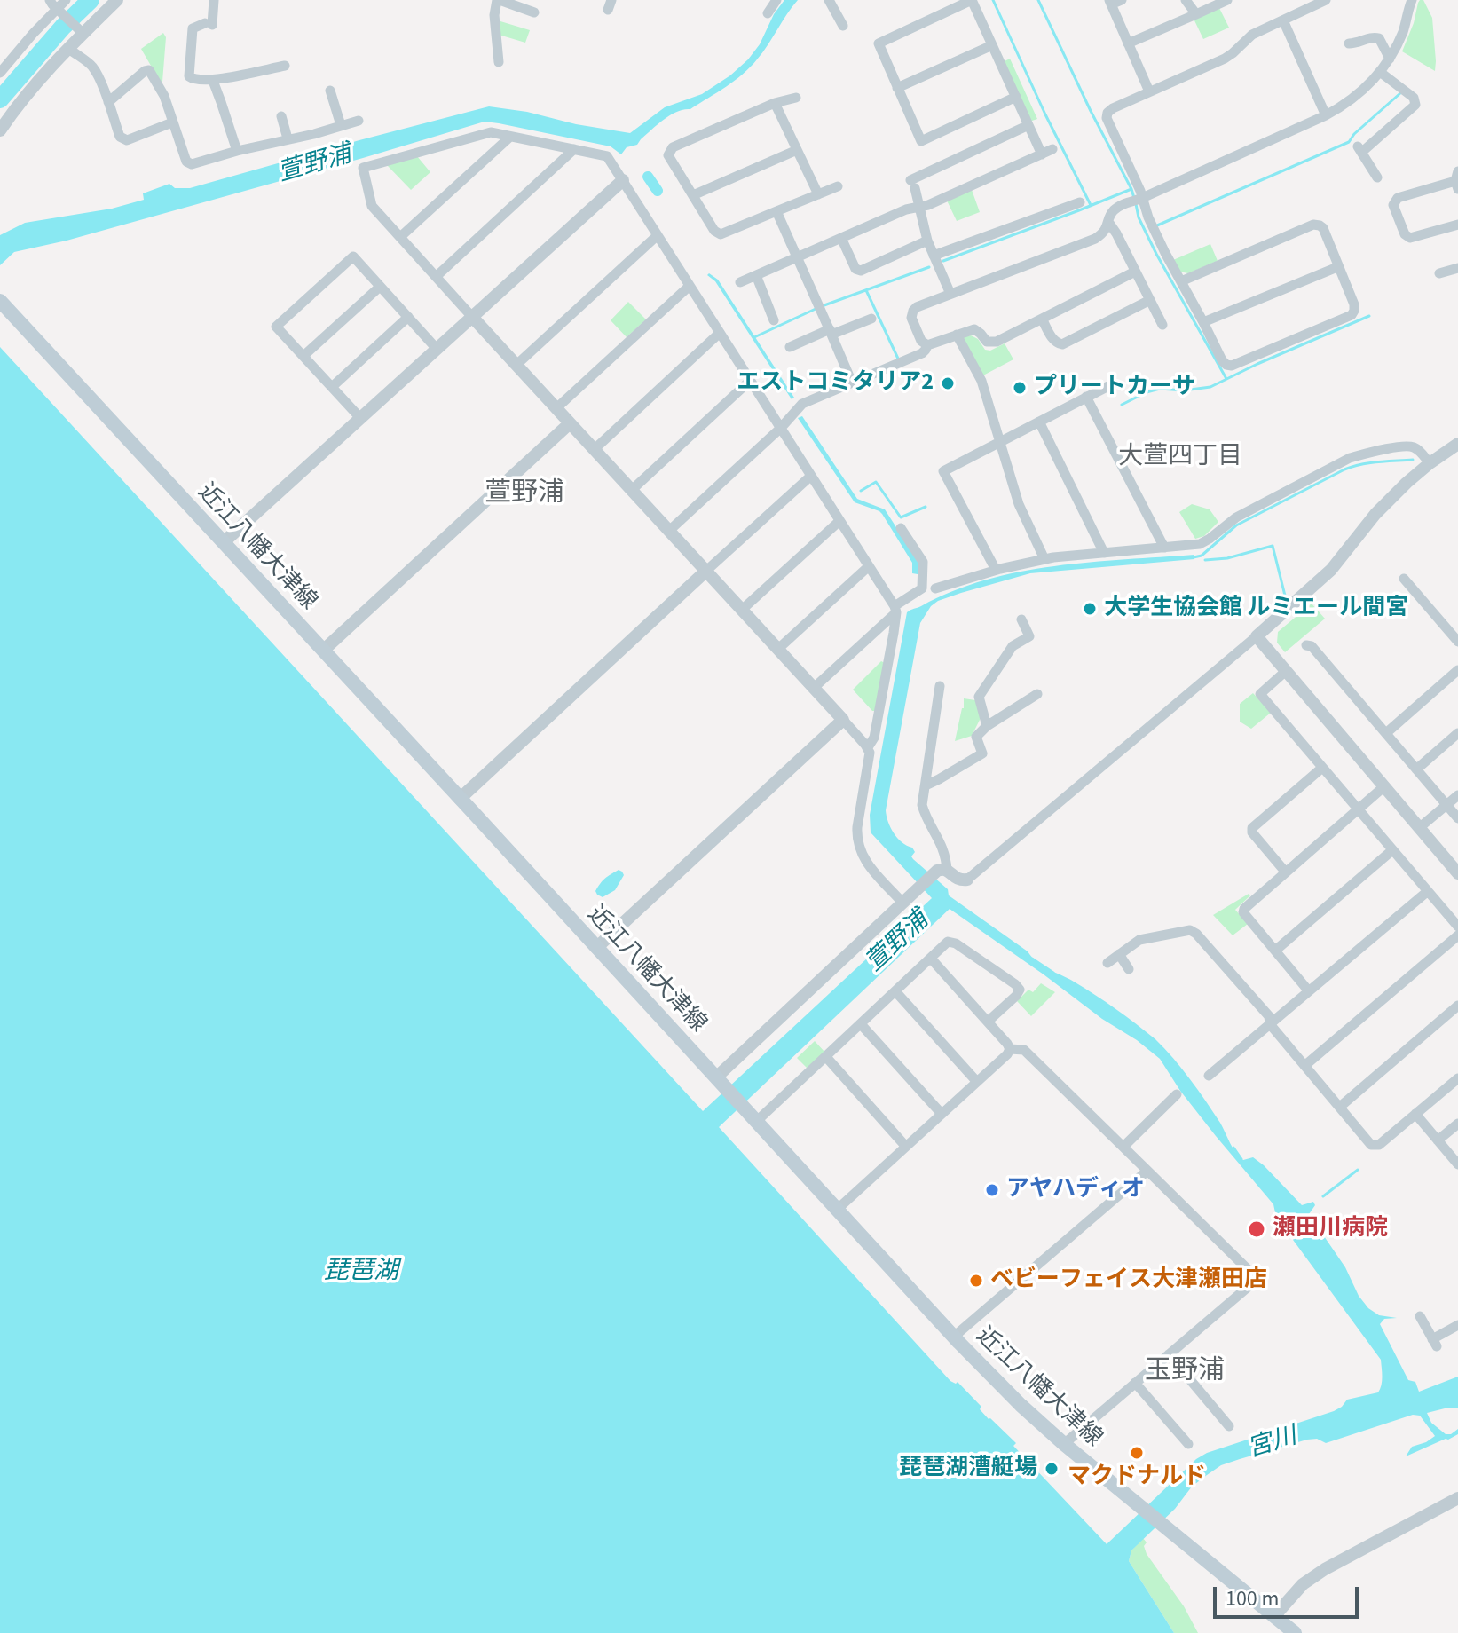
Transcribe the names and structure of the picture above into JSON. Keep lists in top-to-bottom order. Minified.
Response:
{"streets":{"main road":["近江八幡大津線"]},"districts":["大萱四丁目","萱野浦","玉野浦"],"water":["萱野浦","琵琶湖","宮川"],"places":["エストコミタリア2","プリートカーサ","大学生協会館 ルミエール間宮","アヤハディオ","瀬田川病院","ベビーフェイス大津瀬田店","マクドナルド","琵琶湖漕艇場"],"scale_bar":"100 m"}
